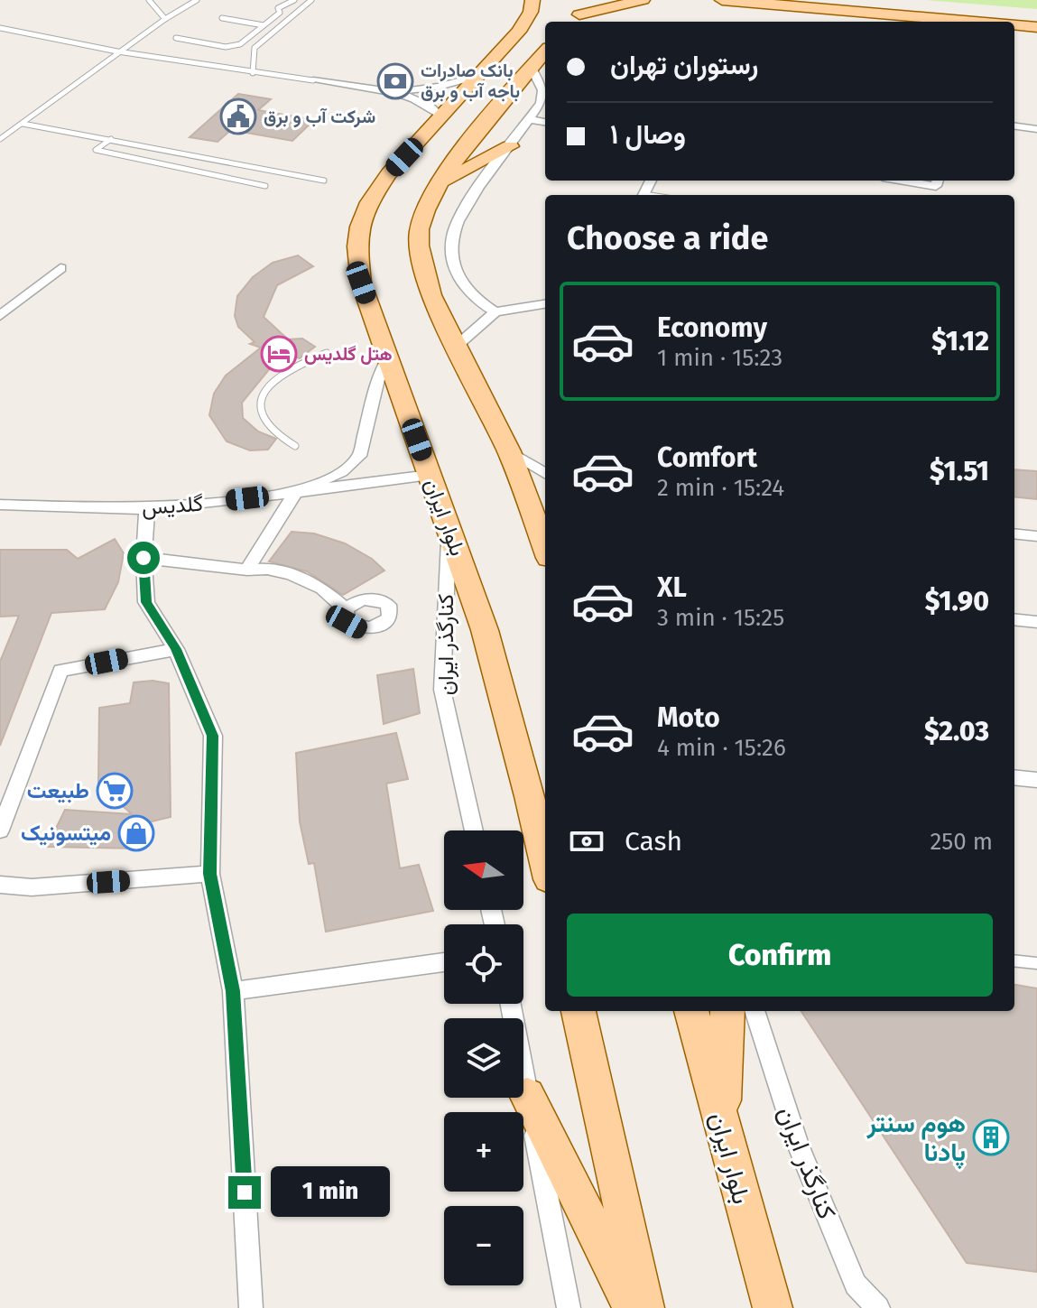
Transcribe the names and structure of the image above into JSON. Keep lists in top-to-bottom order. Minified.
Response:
{"streets":{"main road":["بلوار ایران"],"street":["گلدیس","کنارگذر ایران"]},"crossings":[["گلدیس","بلوار ایران"],["بلوار ایران","کنارگذر ایران"]],"places":{"bank":["بانک صادرات باجه آب و برق"],"public building":["شرکت آب و برق"],"hotel":["هتل گلدیس"],"supermarket":["طبیعت"],"shop":["میتسونیک"],"building":["هوم سنتر پادنا"]},"north":"left","page":{"banner":["رستوران تهران","وصال ۱"],"heading":"Choose a ride","list":[{"name":"Economy","note":"1 min · 15:23","value":"$1.12"},{"name":"Comfort","note":"2 min · 15:24","value":"$1.51"},{"name":"XL","note":"3 min · 15:25","value":"$1.90"},{"name":"Moto","note":"4 min · 15:26","value":"$2.03"}],"pay":["Cash","250 m"],"map_buttons":["+","−"],"buttons":"Confirm","bubble":"1 min"}}
